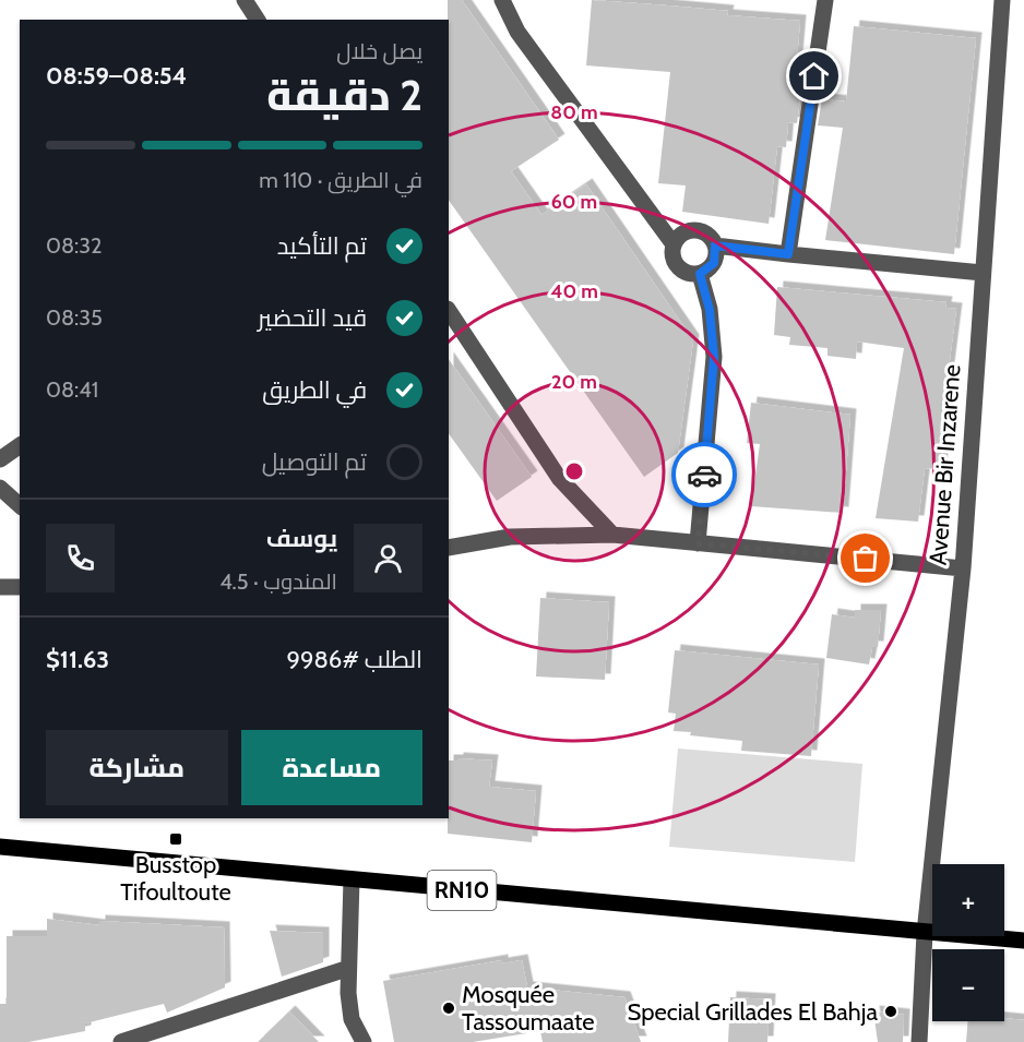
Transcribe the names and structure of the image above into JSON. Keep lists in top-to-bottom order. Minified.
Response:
{"streets":{"main road":["RN10"],"street":["Avenue Bir Inzarene"]},"crossings":[["Avenue Bir Inzarene","RN10"]],"places":{"transit":["Busstop Tifoultoute"],"other":["Mosquée Tassoumaate","Special Grillades El Bahja"]},"page":{"heading":["2 دقيقة","يصل خلال","08:54–08:59"],"panel":["يوسف","المندوب · 4.5","الطلب #9986","$11.63"],"bar":"في الطريق · 110 m","list":[["تم التأكيد","08:32"],["قيد التحضير","08:35"],["في الطريق","08:41"],"تم التوصيل"],"buttons":["مساعدة","مشاركة"],"map_buttons":["+","−"]},"rings":["80 m","60 m","40 m","20 m"]}
